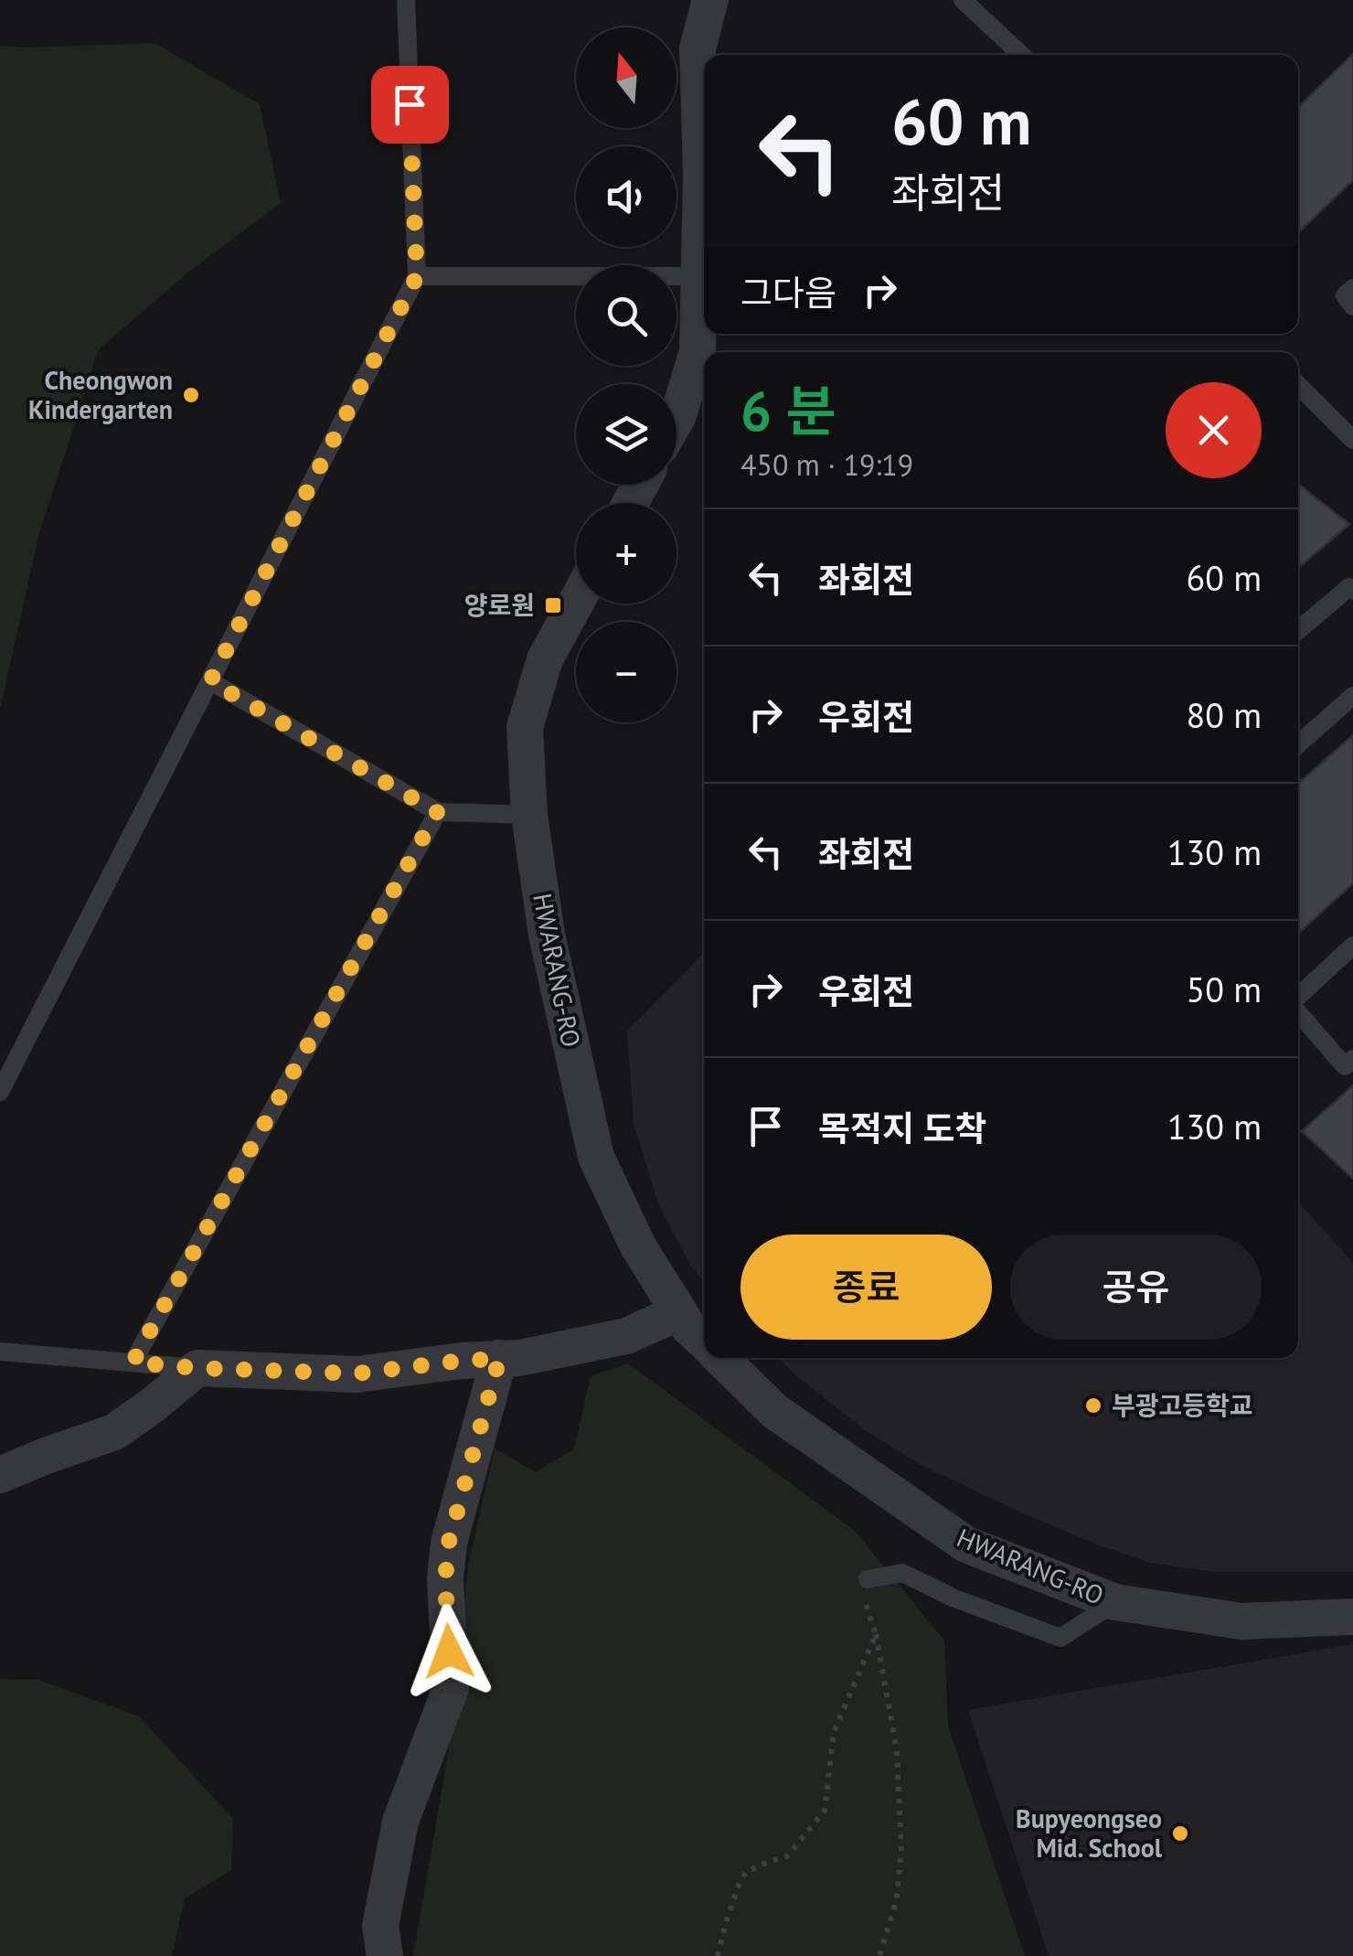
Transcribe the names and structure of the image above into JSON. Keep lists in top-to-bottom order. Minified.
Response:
{"streets":{"street":["HWARANG-RO"]},"places":{"other":["Cheongwon Kindergarten","부광고등학교","Bupyeongseo Mid. School"],"transit":["양로원"]},"north":"top","page":{"map_buttons":["+","−"],"turn":["60 m","좌회전"],"then":"그다음","heading":["6 분","450 m · 19:19"],"list":[{"name":"좌회전","value":"60 m"},{"name":"우회전","value":"80 m"},{"name":"좌회전","value":"130 m"},{"name":"우회전","value":"50 m"},{"name":"목적지 도착","value":"130 m"}],"buttons":["종료","공유"]}}
